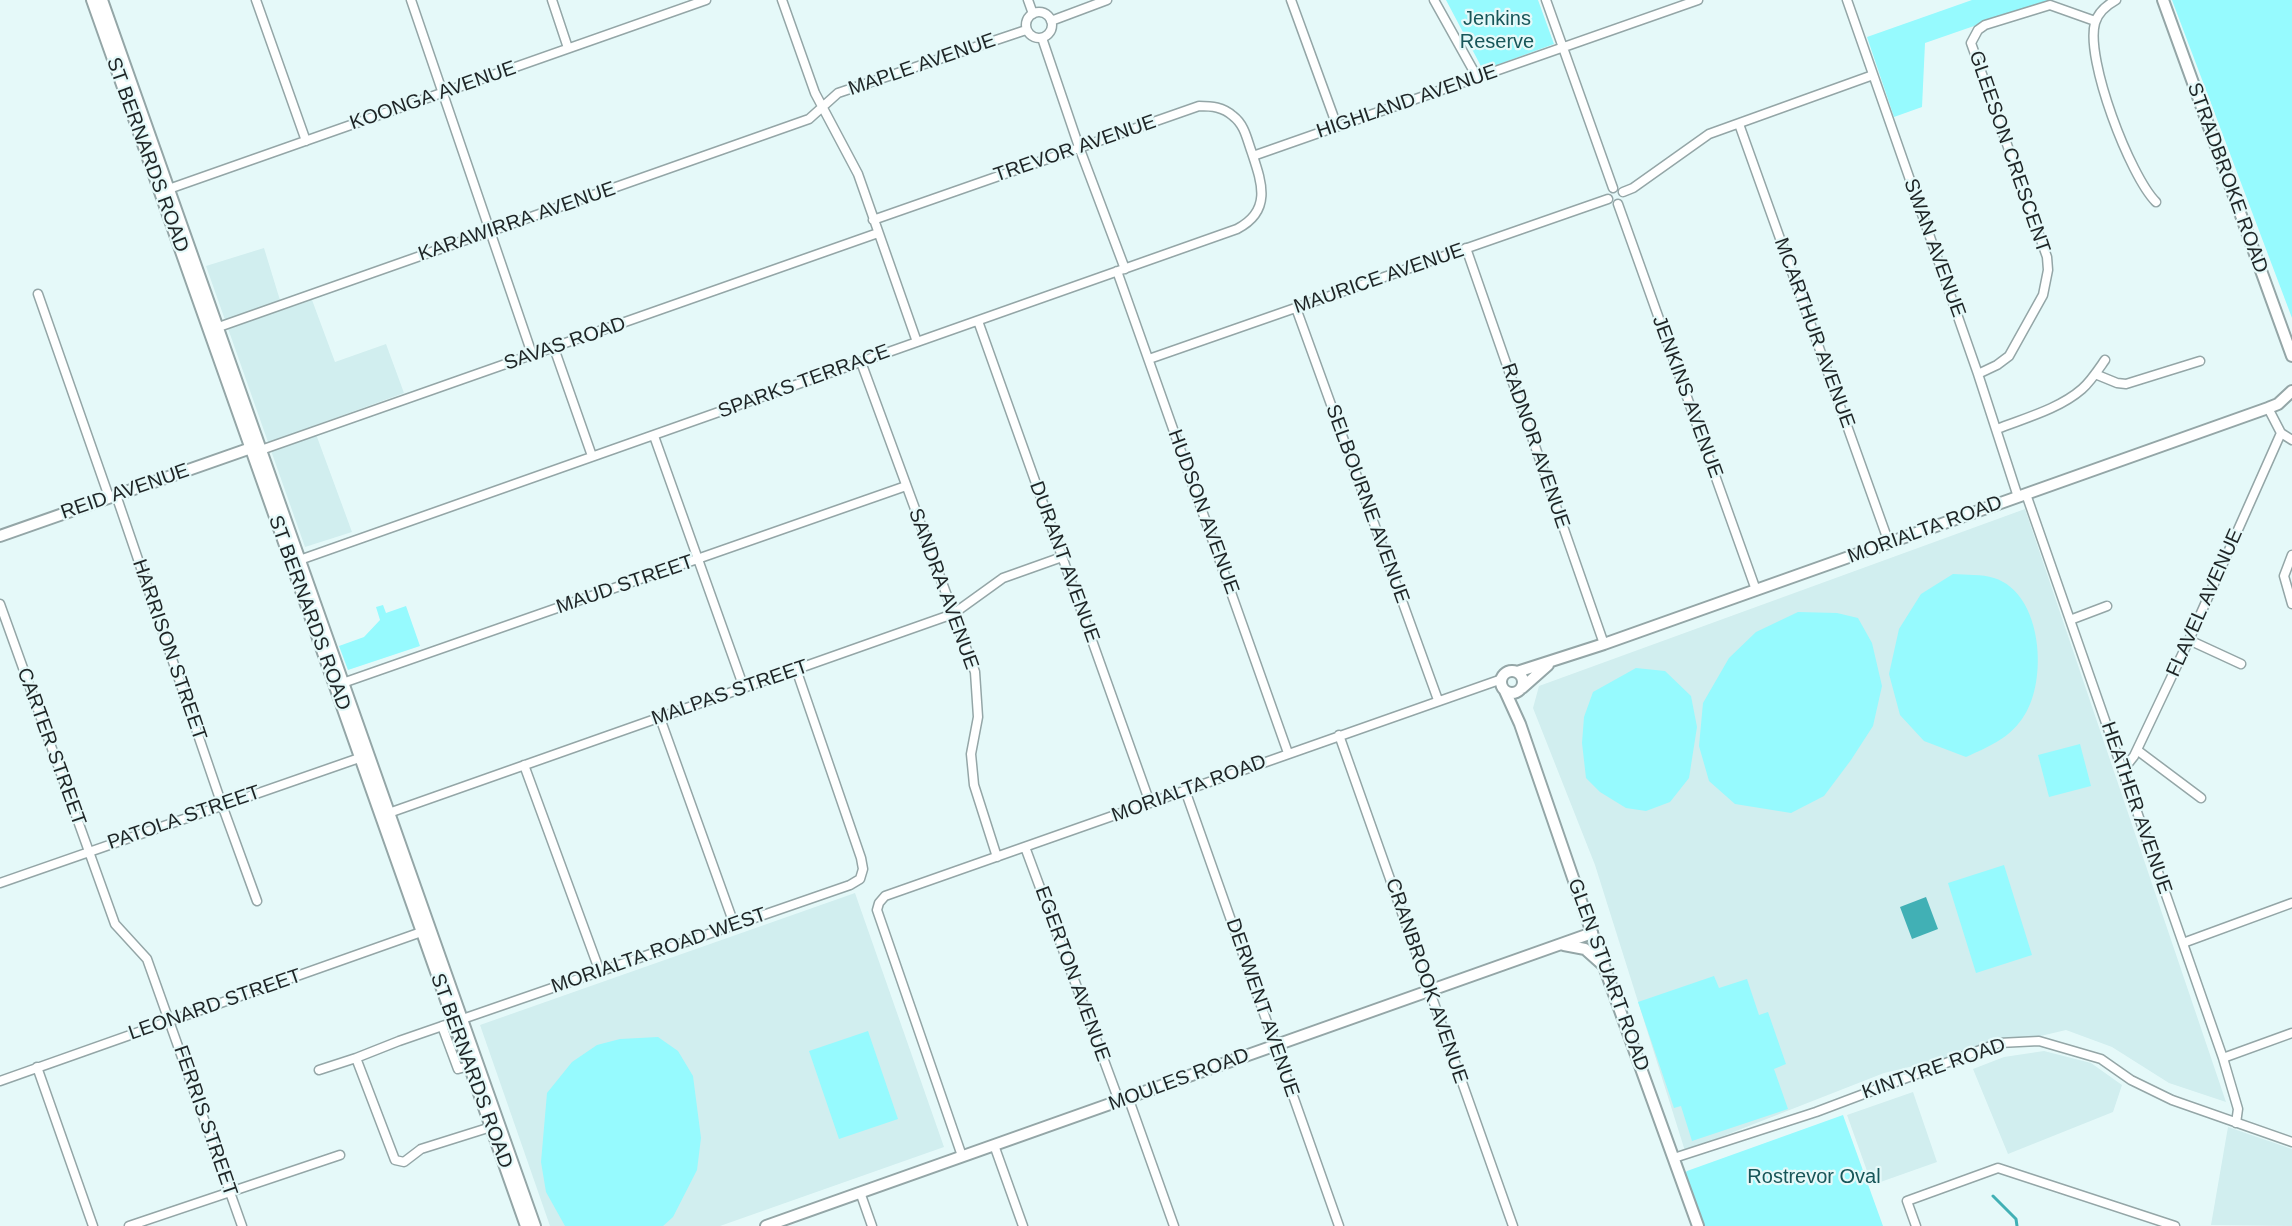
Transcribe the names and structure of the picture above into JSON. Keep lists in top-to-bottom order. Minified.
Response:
{"streets":{"main road":["ST BERNARDS ROAD","STRADBROKE ROAD","REID AVENUE","MORIALTA ROAD","GLEN STUART ROAD","MOULES ROAD"],"street":["MAPLE AVENUE","KOONGA AVENUE","HIGHLAND AVENUE","TREVOR AVENUE","GLEESON CRESCENT","KARAWIRRA AVENUE","SWAN AVENUE","MAURICE AVENUE","MCARTHUR AVENUE","SAVAS ROAD","SPARKS TERRACE","JENKINS AVENUE","RADNOR AVENUE","SELBOURNE AVENUE","HUDSON AVENUE","DURANT AVENUE","MAUD STREET","SANDRA AVENUE","FLAVEL AVENUE","HARRISON STREET","MALPAS STREET","CARTER STREET","HEATHER AVENUE","PATOLA STREET","MORIALTA ROAD WEST","EGERTON AVENUE","CRANBROOK AVENUE","LEONARD STREET","DERWENT AVENUE","KINTYRE ROAD","FERRIS STREET"]},"crossings":[["MAPLE AVENUE","KARAWIRRA AVENUE"],["MAPLE AVENUE","HUDSON AVENUE"],["KOONGA AVENUE","ST BERNARDS ROAD"],["HIGHLAND AVENUE","TREVOR AVENUE"],["HIGHLAND AVENUE","SPARKS TERRACE"],["TREVOR AVENUE","SPARKS TERRACE"],["TREVOR AVENUE","HUDSON AVENUE"],["GLEESON CRESCENT","SWAN AVENUE"],["ST BERNARDS ROAD","KARAWIRRA AVENUE"],["ST BERNARDS ROAD","SAVAS ROAD"],["ST BERNARDS ROAD","SPARKS TERRACE"],["ST BERNARDS ROAD","REID AVENUE"],["ST BERNARDS ROAD","MAUD STREET"],["ST BERNARDS ROAD","MALPAS STREET"],["ST BERNARDS ROAD","PATOLA STREET"],["ST BERNARDS ROAD","MORIALTA ROAD WEST"],["ST BERNARDS ROAD","LEONARD STREET"],["SWAN AVENUE","MORIALTA ROAD"],["SWAN AVENUE","HEATHER AVENUE"],["MAURICE AVENUE","JENKINS AVENUE"],["MAURICE AVENUE","RADNOR AVENUE"],["MAURICE AVENUE","SELBOURNE AVENUE"],["MAURICE AVENUE","HUDSON AVENUE"],["MCARTHUR AVENUE","MORIALTA ROAD"],["SAVAS ROAD","REID AVENUE"],["SPARKS TERRACE","HUDSON AVENUE"],["SPARKS TERRACE","DURANT AVENUE"],["SPARKS TERRACE","SANDRA AVENUE"],["JENKINS AVENUE","MORIALTA ROAD"],["RADNOR AVENUE","MORIALTA ROAD"],["REID AVENUE","HARRISON STREET"],["SELBOURNE AVENUE","MORIALTA ROAD"],["HUDSON AVENUE","MORIALTA ROAD"],["MORIALTA ROAD","DURANT AVENUE"],["MORIALTA ROAD","SANDRA AVENUE"],["MORIALTA ROAD","HEATHER AVENUE"],["MORIALTA ROAD","EGERTON AVENUE"],["MORIALTA ROAD","GLEN STUART ROAD"],["MORIALTA ROAD","CRANBROOK AVENUE"],["MORIALTA ROAD","DERWENT AVENUE"],["MORIALTA ROAD","MOULES ROAD"],["DURANT AVENUE","MALPAS STREET"],["MAUD STREET","SANDRA AVENUE"],["SANDRA AVENUE","MALPAS STREET"],["FLAVEL AVENUE","HEATHER AVENUE"],["HARRISON STREET","PATOLA STREET"],["MALPAS STREET","MORIALTA ROAD WEST"],["CARTER STREET","PATOLA STREET"],["CARTER STREET","FERRIS STREET"],["HEATHER AVENUE","KINTYRE ROAD"],["EGERTON AVENUE","MOULES ROAD"],["GLEN STUART ROAD","KINTYRE ROAD"],["GLEN STUART ROAD","MOULES ROAD"],["CRANBROOK AVENUE","MOULES ROAD"],["LEONARD STREET","FERRIS STREET"],["DERWENT AVENUE","MOULES ROAD"]],"parks":["Jenkins Reserve","Rostrevor Oval"]}
